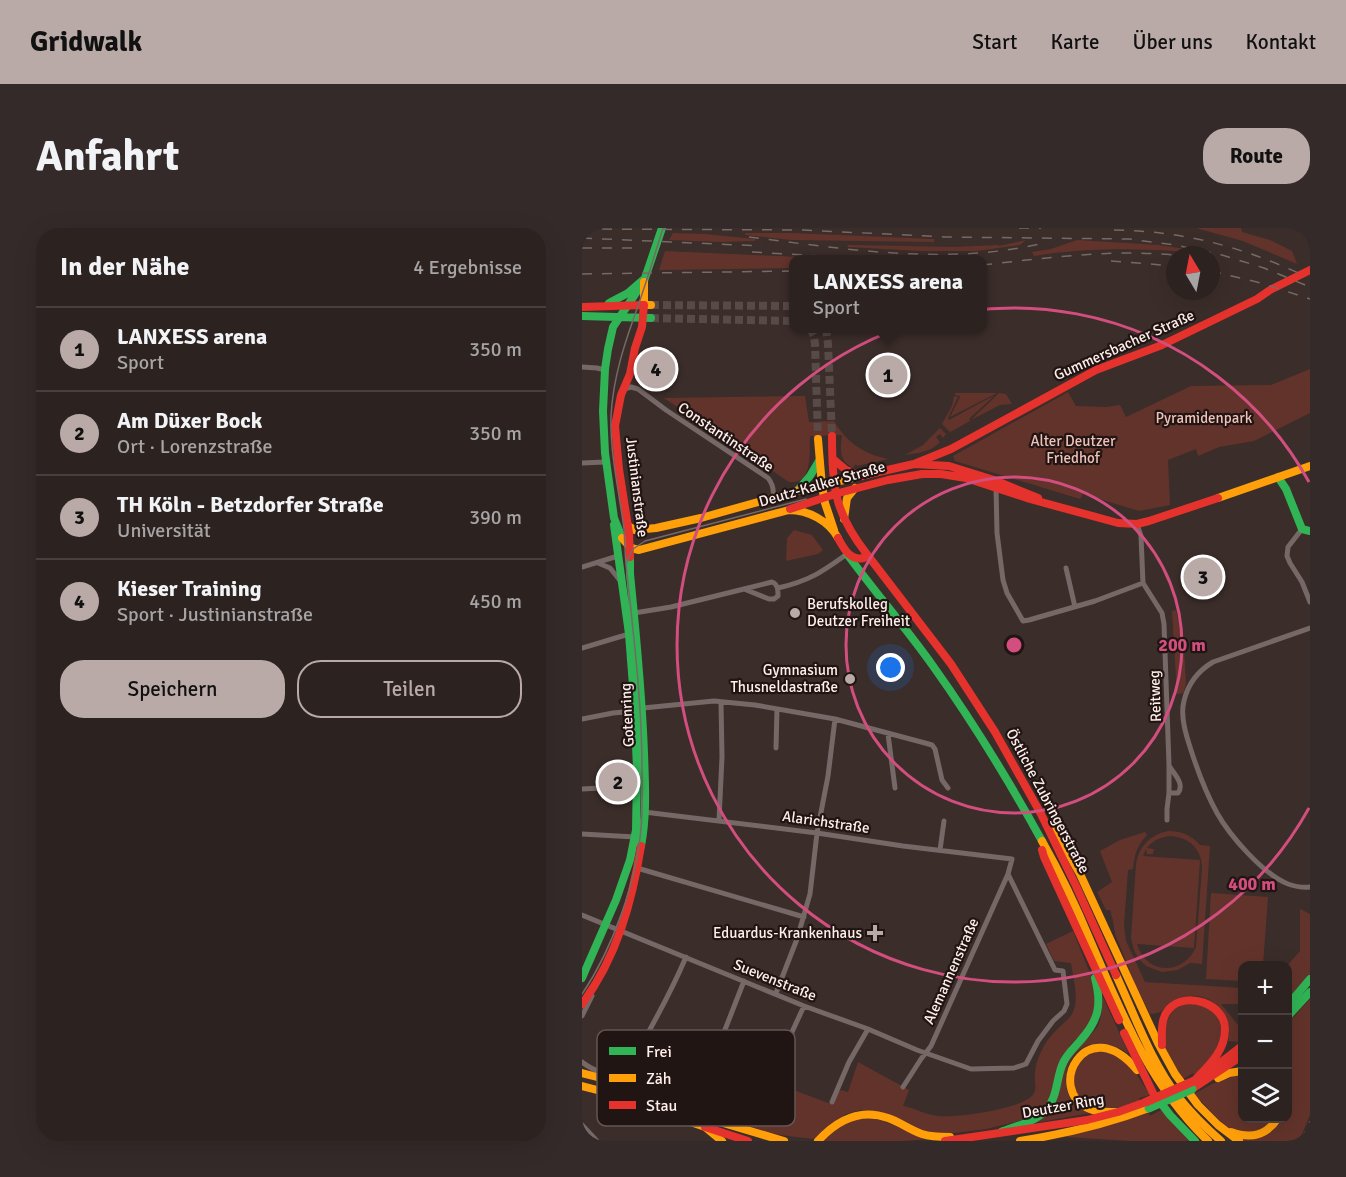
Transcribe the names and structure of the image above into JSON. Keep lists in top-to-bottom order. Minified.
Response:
{"streets":{"main road":["Gummersbacher Straße","Deutz-Kalker Straße","Justinianstraße","Gotenring","Östliche Zubringerstraße","Deutzer Ring"],"street":["Constantinstraße","Reitweg","Alarichstraße","Alemannenstraße","Suevenstraße"]},"crossings":[["Gummersbacher Straße","Deutz-Kalker Straße"],["Constantinstraße","Deutz-Kalker Straße"],["Constantinstraße","Justinianstraße"],["Deutz-Kalker Straße","Justinianstraße"],["Deutz-Kalker Straße","Reitweg"],["Deutz-Kalker Straße","Gotenring"],["Deutz-Kalker Straße","Östliche Zubringerstraße"],["Justinianstraße","Gotenring"],["Gotenring","Alarichstraße"],["Gotenring","Suevenstraße"],["Alarichstraße","Alemannenstraße"],["Alemannenstraße","Suevenstraße"]],"parks":["Pyramidenpark","Alter Deutzer Friedhof"],"places":{"other":["Berufskolleg Deutzer Freiheit","Gymnasium Thusneldastraße"],"health":["Eduardus-Krankenhaus"]},"legend":["Frei","Zäh","Stau"],"north":"top","page":{"header":"Gridwalk","nav":["Start","Karte","Über uns","Kontakt"],"buttons":["Route",["Speichern","Teilen"]],"title":"Anfahrt","heading":["In der Nähe","4 Ergebnisse"],"popup":["LANXESS arena","Sport"],"list":[{"mark":"1","name":"LANXESS arena","note":"Sport","value":"350 m"},{"mark":"2","name":"Am Düxer Bock","note":"Ort · Lorenzstraße","value":"350 m"},{"mark":"3","name":"TH Köln - Betzdorfer Straße","note":"Universität","value":"390 m"},{"mark":"4","name":"Kieser Training","note":"Sport · Justinianstraße","value":"450 m"}],"pins":["4","1","3","2"],"map_buttons":["+","−"]},"rings":["200 m","400 m"]}
